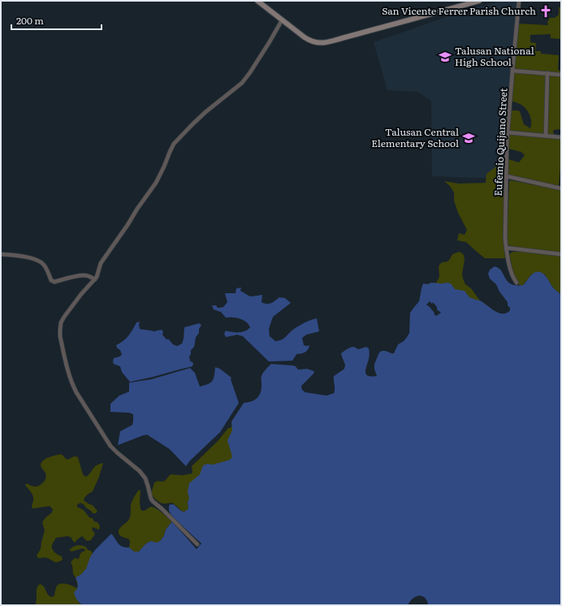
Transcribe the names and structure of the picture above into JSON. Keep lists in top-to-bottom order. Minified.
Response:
{"streets":{"street":["Eufemio Quijano Street"]},"places":{"church":["San Vicente Ferrer Parish Church"],"school or university":["Talusan National High School","Talusan Central Elementary School"]},"scale_bar":"200 m"}
